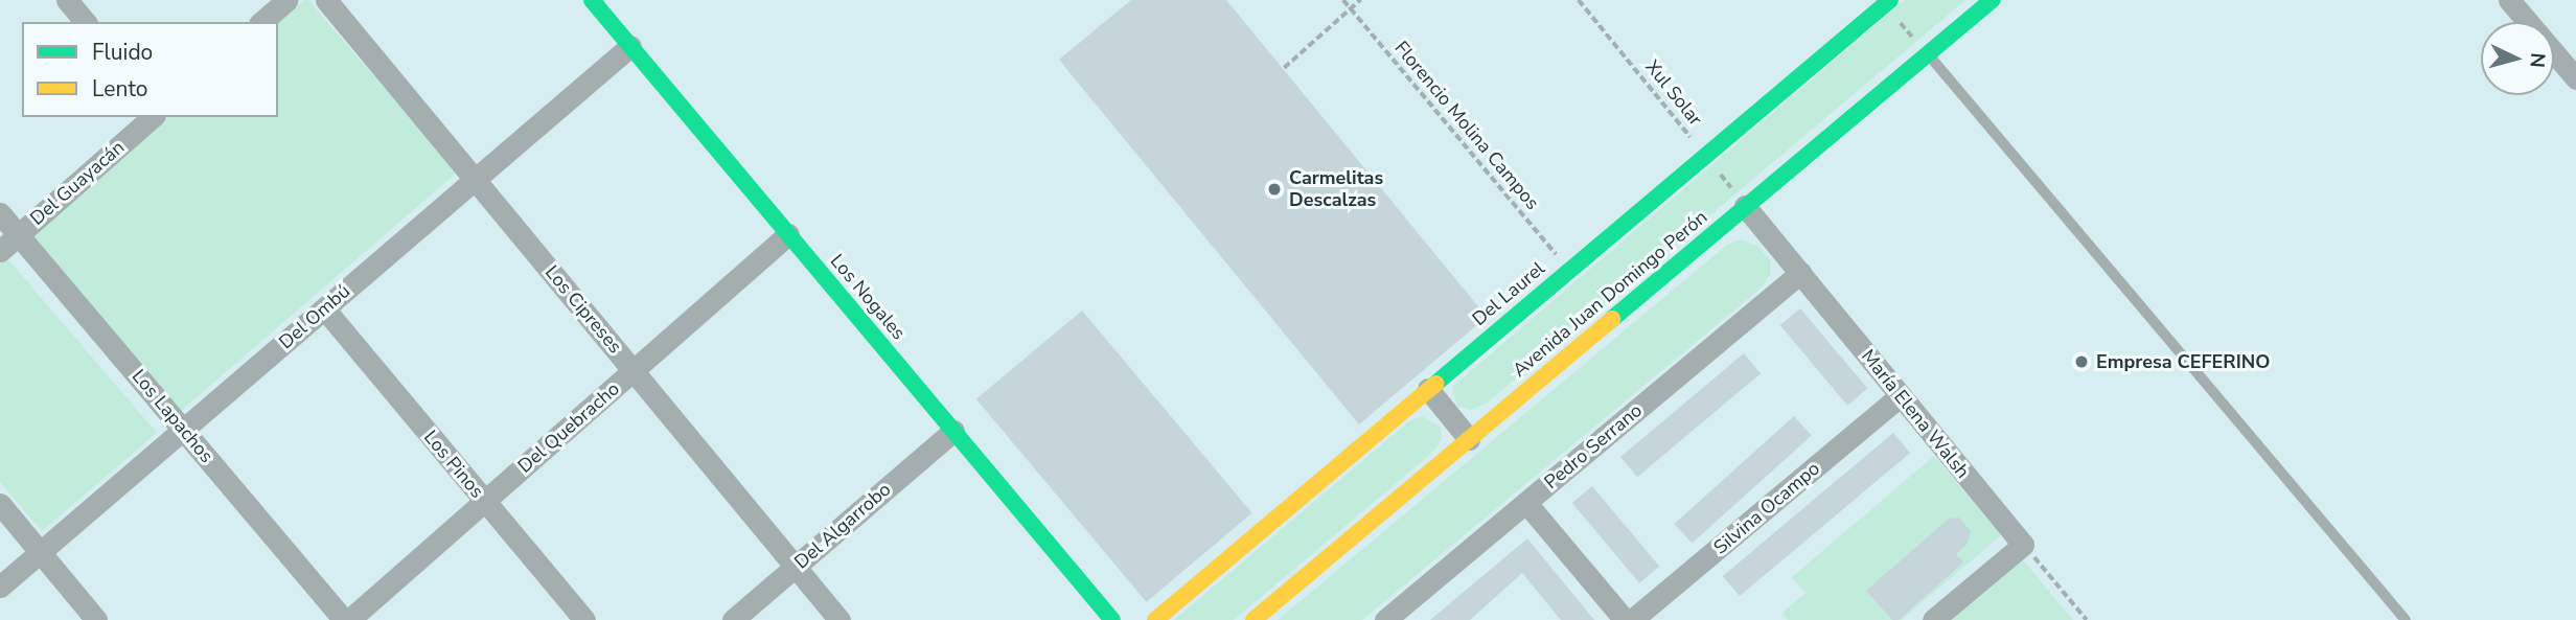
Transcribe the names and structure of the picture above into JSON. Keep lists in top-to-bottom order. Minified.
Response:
{"streets":{"street":["Del Guayacán","Del Laurel","Avenida Juan Domingo Perón","Los Nogales","Los Cipreses","Del Ombú","María Elena Walsh","Los Lapachos","Del Quebracho","Pedro Serrano","Los Pinos","Silvina Ocampo","Del Algarrobo"],"path":["Xul Solar","Florencio Molina Campos"]},"crossings":[["Xul Solar","Del Laurel"],["Xul Solar","Avenida Juan Domingo Perón"],["Xul Solar","María Elena Walsh"],["Florencio Molina Campos","Del Laurel"],["Del Guayacán","Los Lapachos"],["Avenida Juan Domingo Perón","María Elena Walsh"],["Los Nogales","Del Ombú"],["Los Nogales","Del Quebracho"],["Los Nogales","Del Algarrobo"],["Los Cipreses","Del Ombú"],["Los Cipreses","Del Quebracho"],["Los Cipreses","Del Algarrobo"],["Del Ombú","Los Lapachos"],["Del Ombú","Los Pinos"],["María Elena Walsh","Pedro Serrano"],["María Elena Walsh","Silvina Ocampo"],["Los Lapachos","Del Quebracho"],["Del Quebracho","Los Pinos"]],"places":["Carmelitas Descalzas","Empresa CEFERINO"],"legend":["Fluido","Lento"],"north":"right"}
